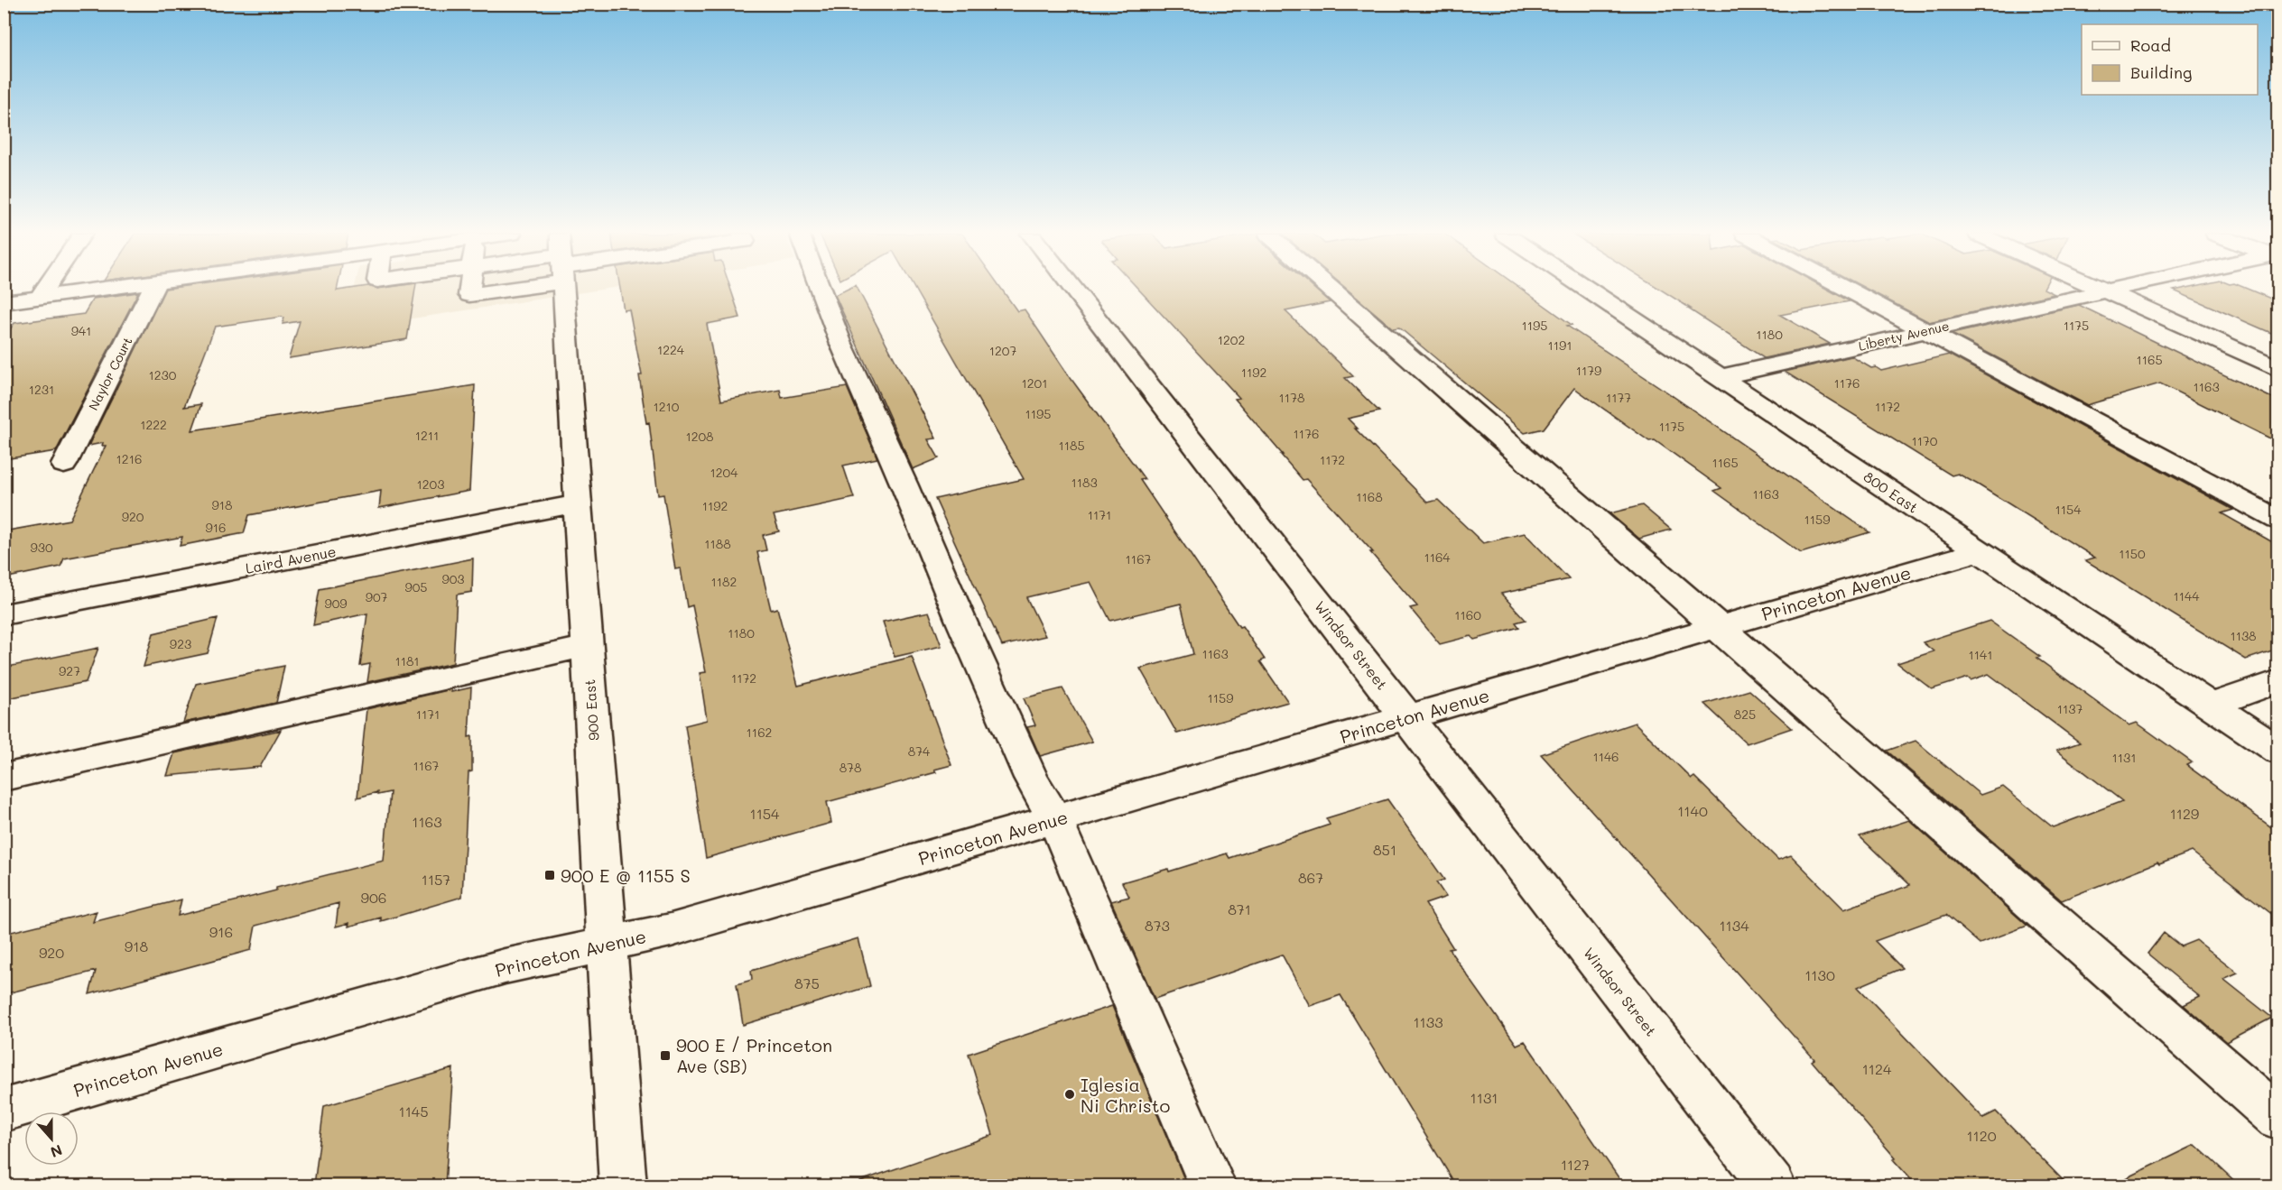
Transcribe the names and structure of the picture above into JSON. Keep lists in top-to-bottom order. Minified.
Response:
{"streets":{"street":["Liberty Avenue","Naylor Court","800 East","Laird Avenue","Princeton Avenue","Windsor Street","900 East"]},"crossings":[["Liberty Avenue","800 East"],["800 East","Princeton Avenue"],["Laird Avenue","900 East"],["Princeton Avenue","Windsor Street"],["Princeton Avenue","900 East"]],"places":{"transit":["900 E @ 1155 S","900 E / Princeton Ave (SB)"],"other":["Iglesia Ni Christo"]},"house_numbers":["1195","1175","941","1180","1202","1191","1224","1207","1165","1179","1192","1230","1201","1176","1163","1231","1178","1177","1210","1172","1195","1222","1175","1176","1211","1208","1170","1185","1216","1172","1165","1204","1183","1203","1163","1168","918","1192","1154","1171","920","1159","916","1188","930","1150","1164","1167","903","1182","905","1144","907","909","1160","1180","1138","923","1163","1141","1181","927","1172","1159","1137","1171","825","1162","874","1146","1131","1167","878","1140","1154","1129","1163","851","867","1157","906","871","873","1134","916","918","920","1130","875","1133","1124","1131","1145","1120","1127"],"legend":["Road","Building"],"north":"bottom"}
